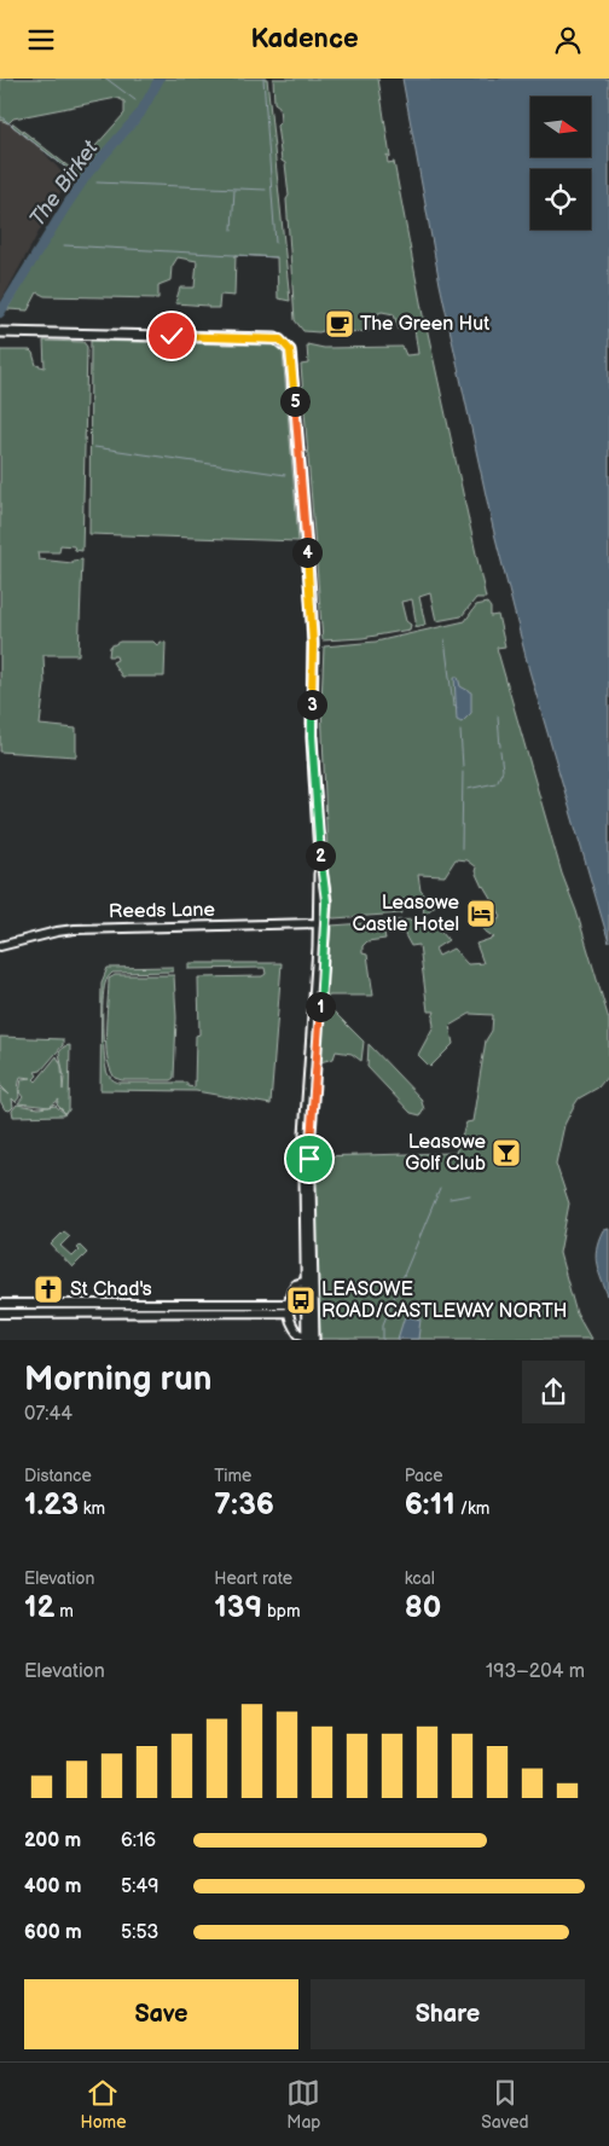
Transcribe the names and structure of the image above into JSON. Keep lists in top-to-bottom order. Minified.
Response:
{"streets":{"street":["Reeds Lane"]},"water":["The Birket"],"places":{"cafe":["The Green Hut"],"hotel":["Leasowe Castle Hotel"],"bar":["Leasowe Golf Club"],"church":["St Chad's"],"bus stop":["LEASOWE ROAD/CASTLEWAY NORTH"]},"north":"right","page":{"header":"Kadence","pins":["5","4","3","2","1"],"heading":["Morning run","07:44"],"stats":[["Distance","1.23 km"],["Time","7:36"],["Pace","6:11 /km"],["Elevation","12 m"],["Heart rate","139 bpm"],["kcal","80"]],"chart":["Elevation","193–204 m"],"list":[{"name":"200 m","note":"6:16"},{"name":"400 m","note":"5:49"},{"name":"600 m","note":"5:53"}],"buttons":["Save","Share"],"tabs":["Home","Map","Saved"]}}
